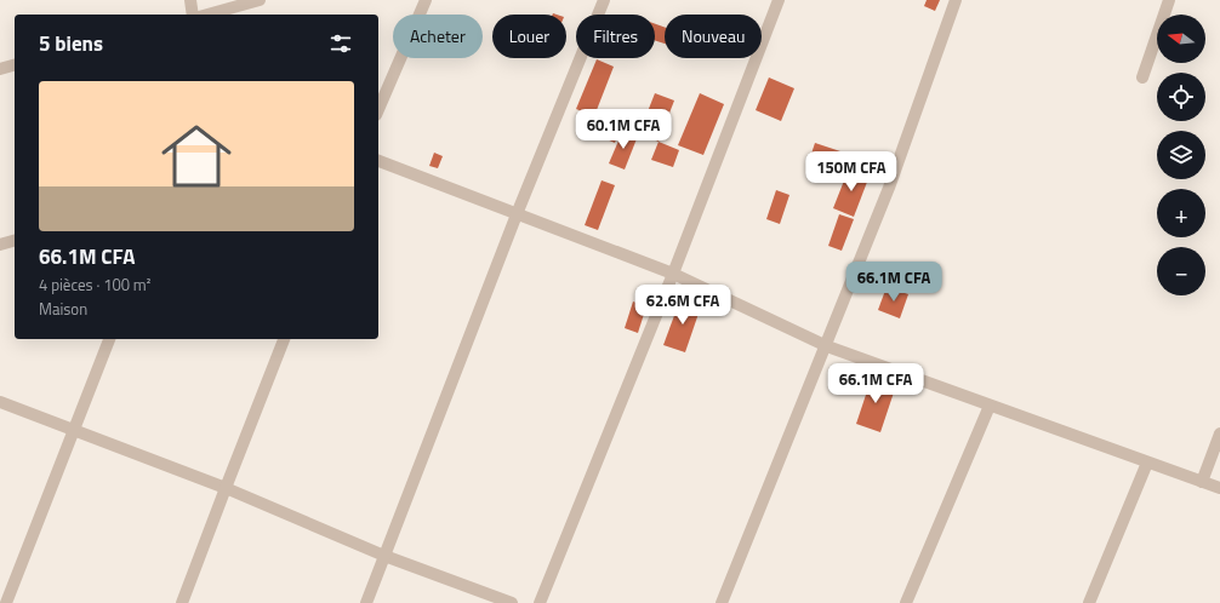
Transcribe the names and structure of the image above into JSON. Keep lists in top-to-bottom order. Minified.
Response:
{"north":"left","page":{"map_buttons":["+","−"],"chip":["Acheter","Louer","Filtres","Nouveau"],"heading":"5 biens","list":[{"name":"66.1M CFA","note":"4 pièces · 100 m² · Maison"}],"price":["60.1M CFA","150M CFA","66.1M CFA","62.6M CFA","66.1M CFA"]}}
